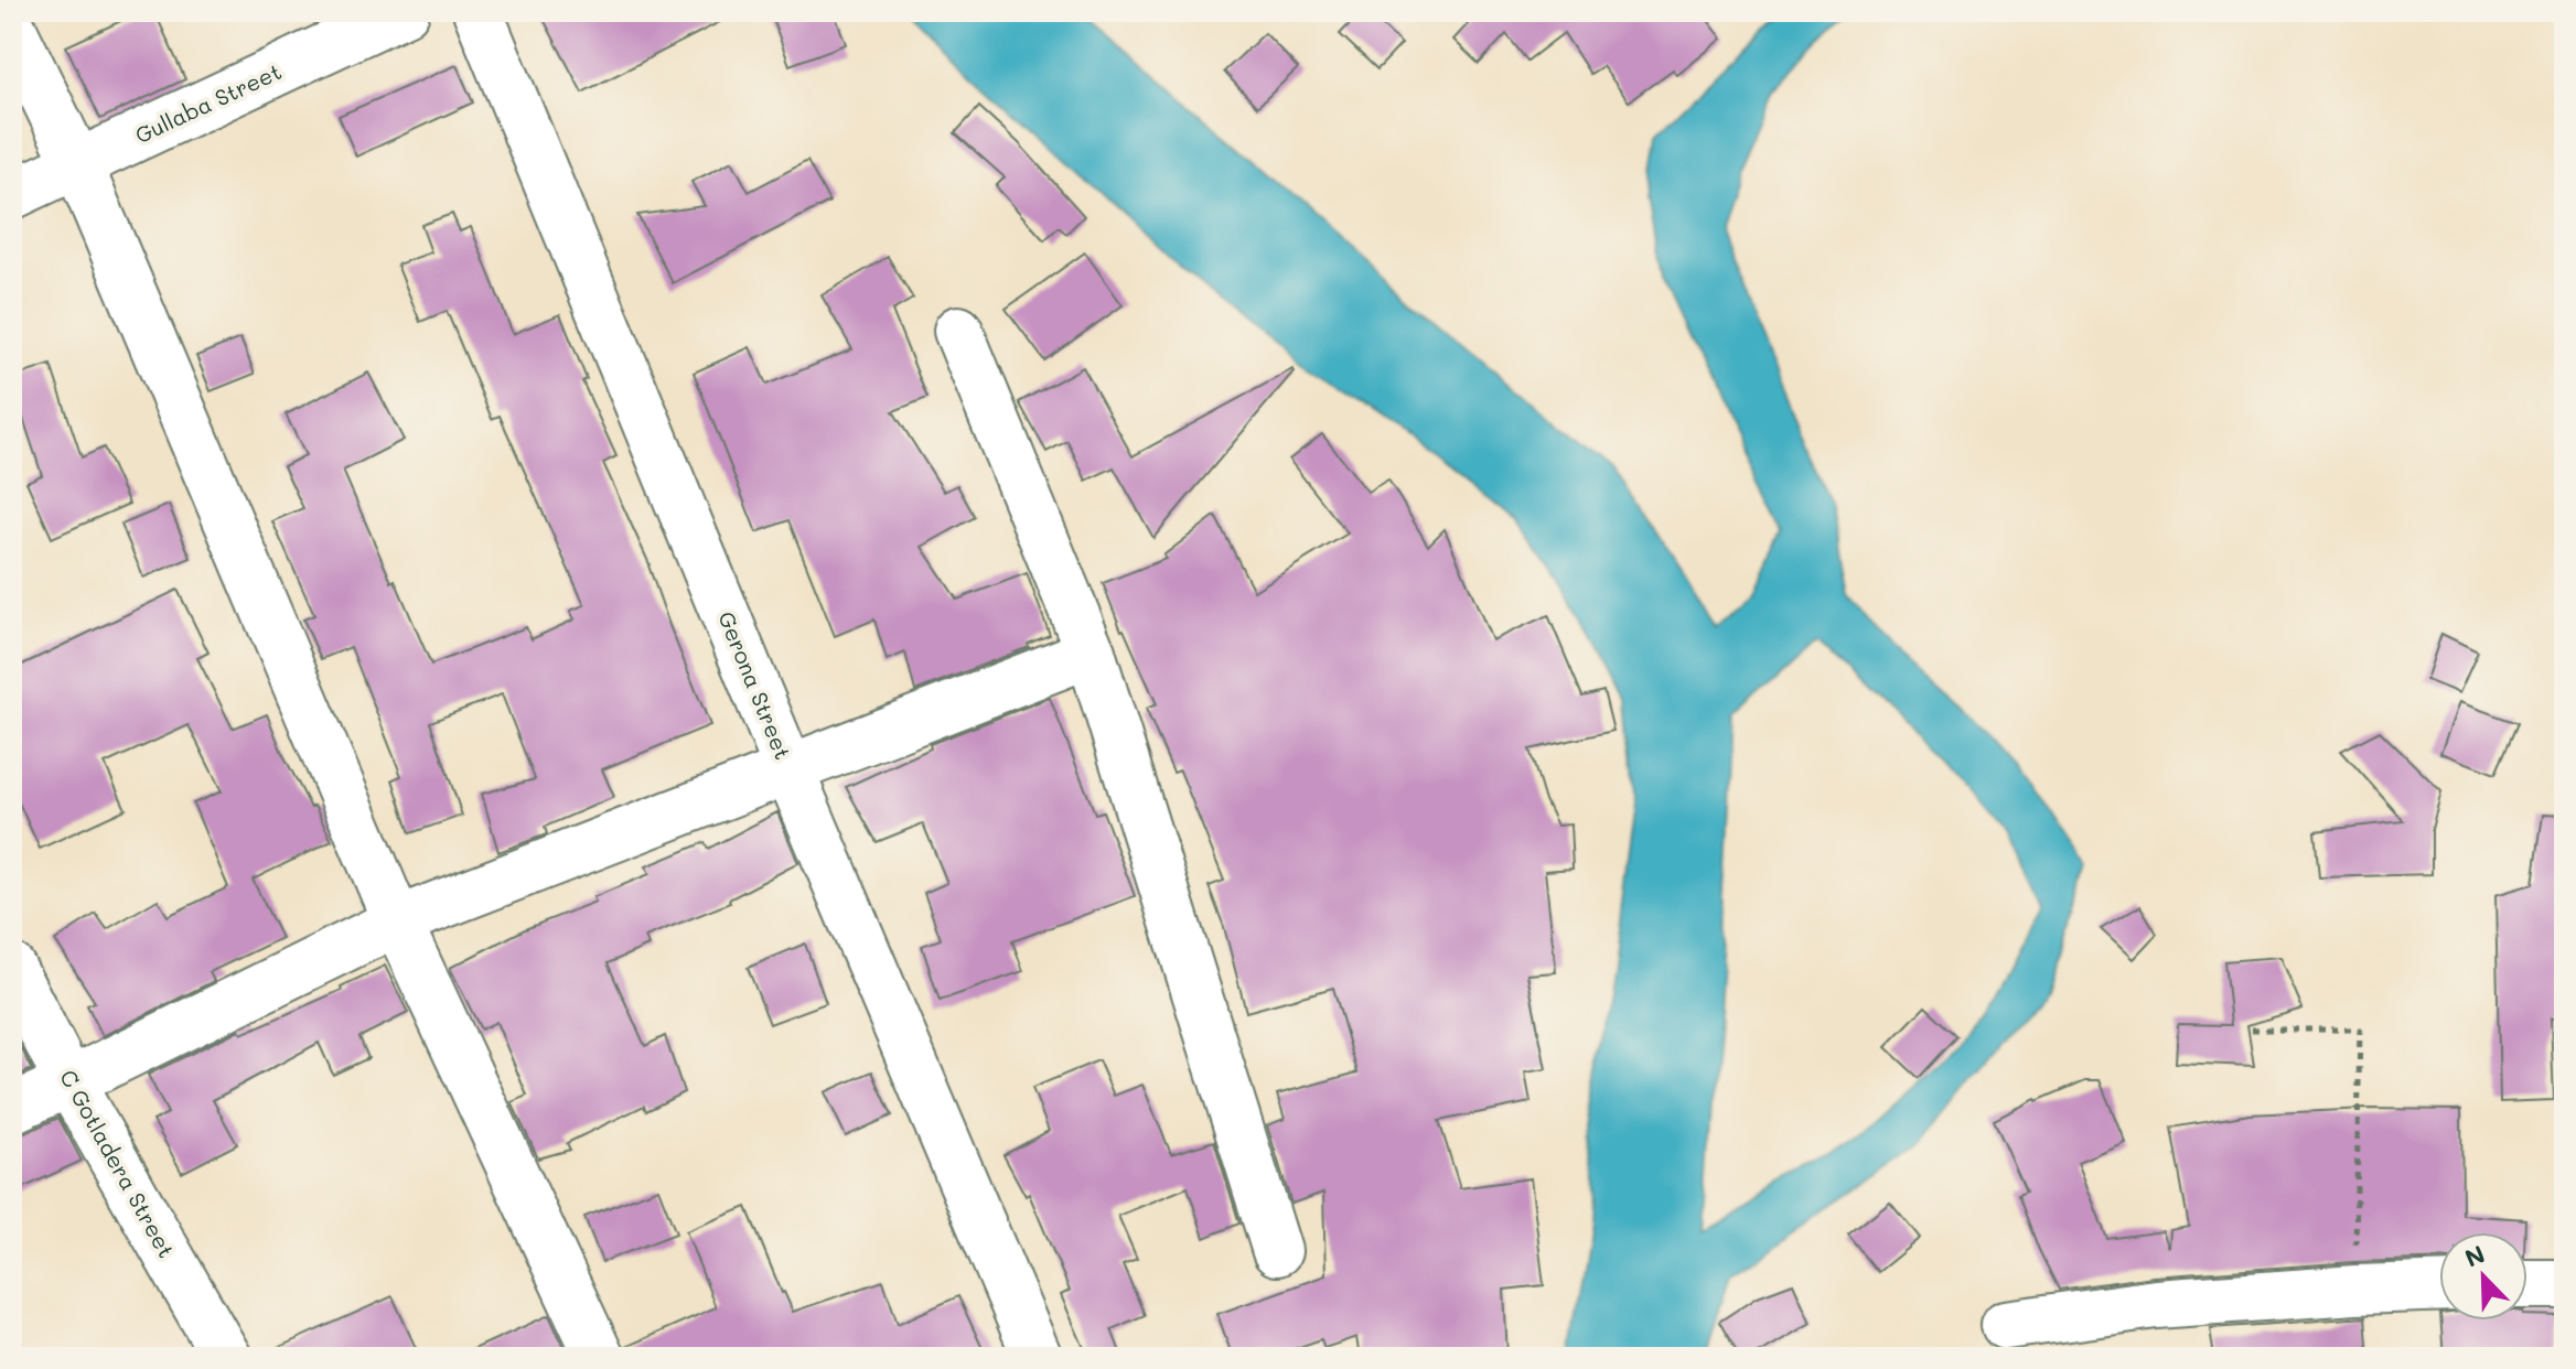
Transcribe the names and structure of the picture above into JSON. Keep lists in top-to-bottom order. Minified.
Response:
{"streets":{"street":["Gullaba Street","Gerona Street","C Gotladera Street"]},"north":"top left"}
